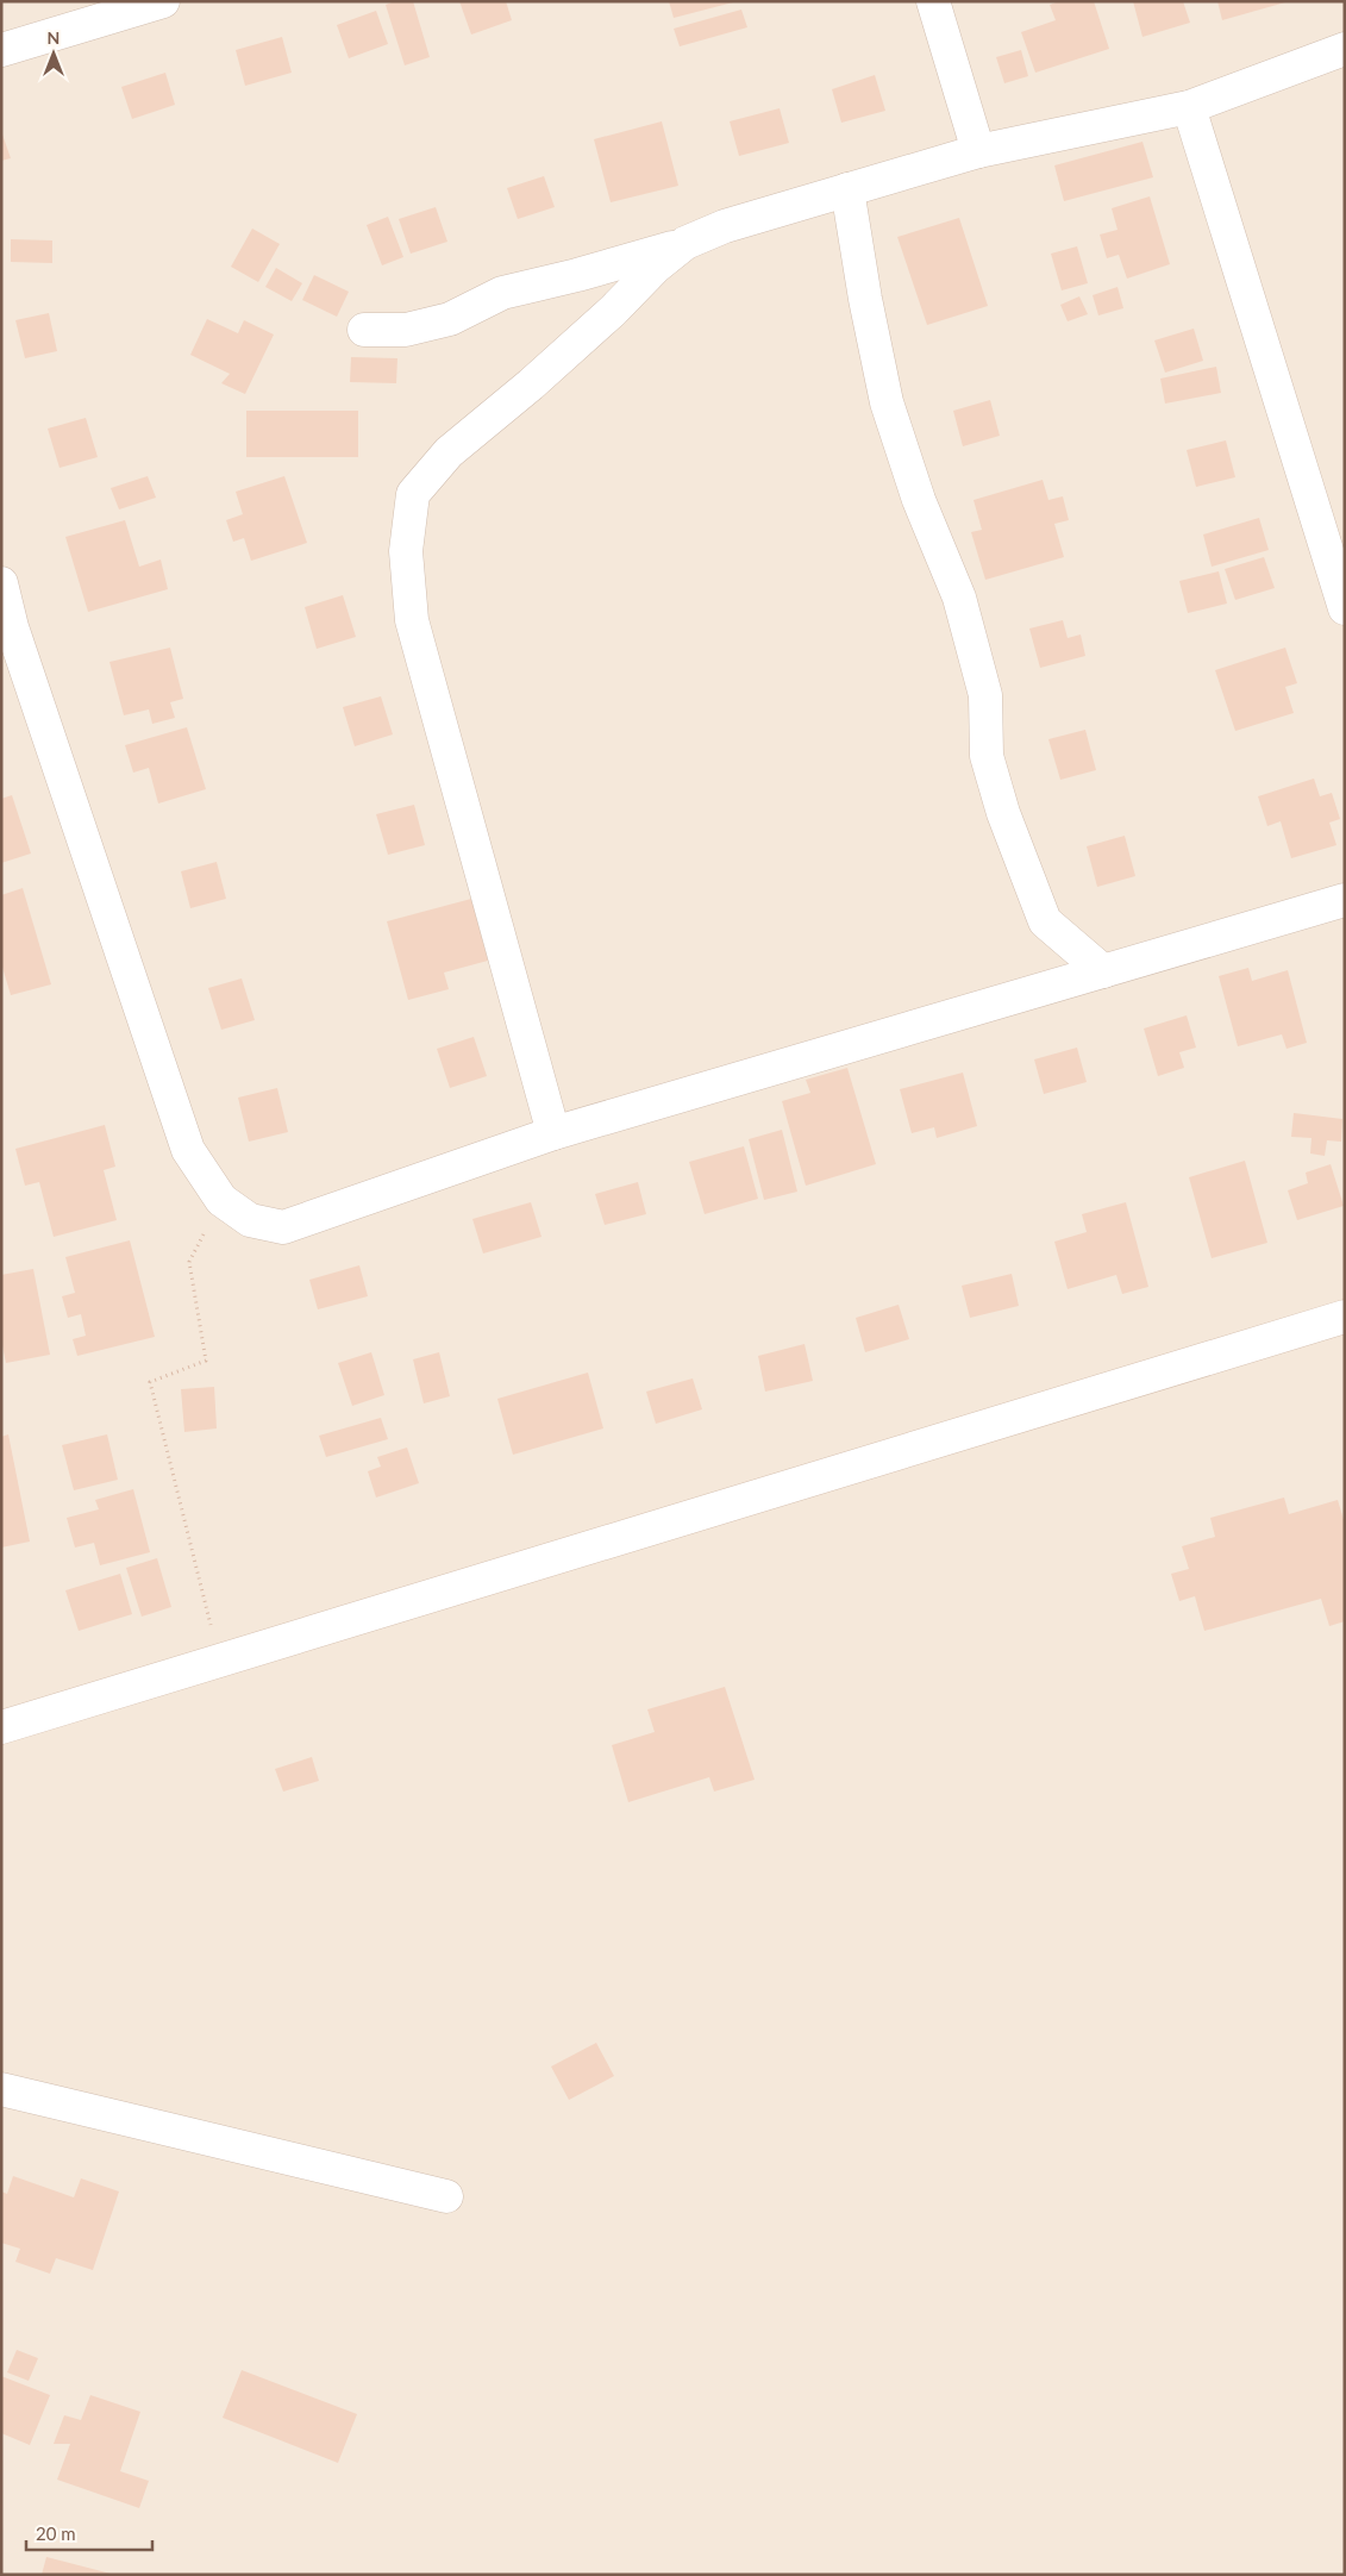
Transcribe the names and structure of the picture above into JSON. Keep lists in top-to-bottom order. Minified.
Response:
{"scale_bar":"20 m","north":"top"}
